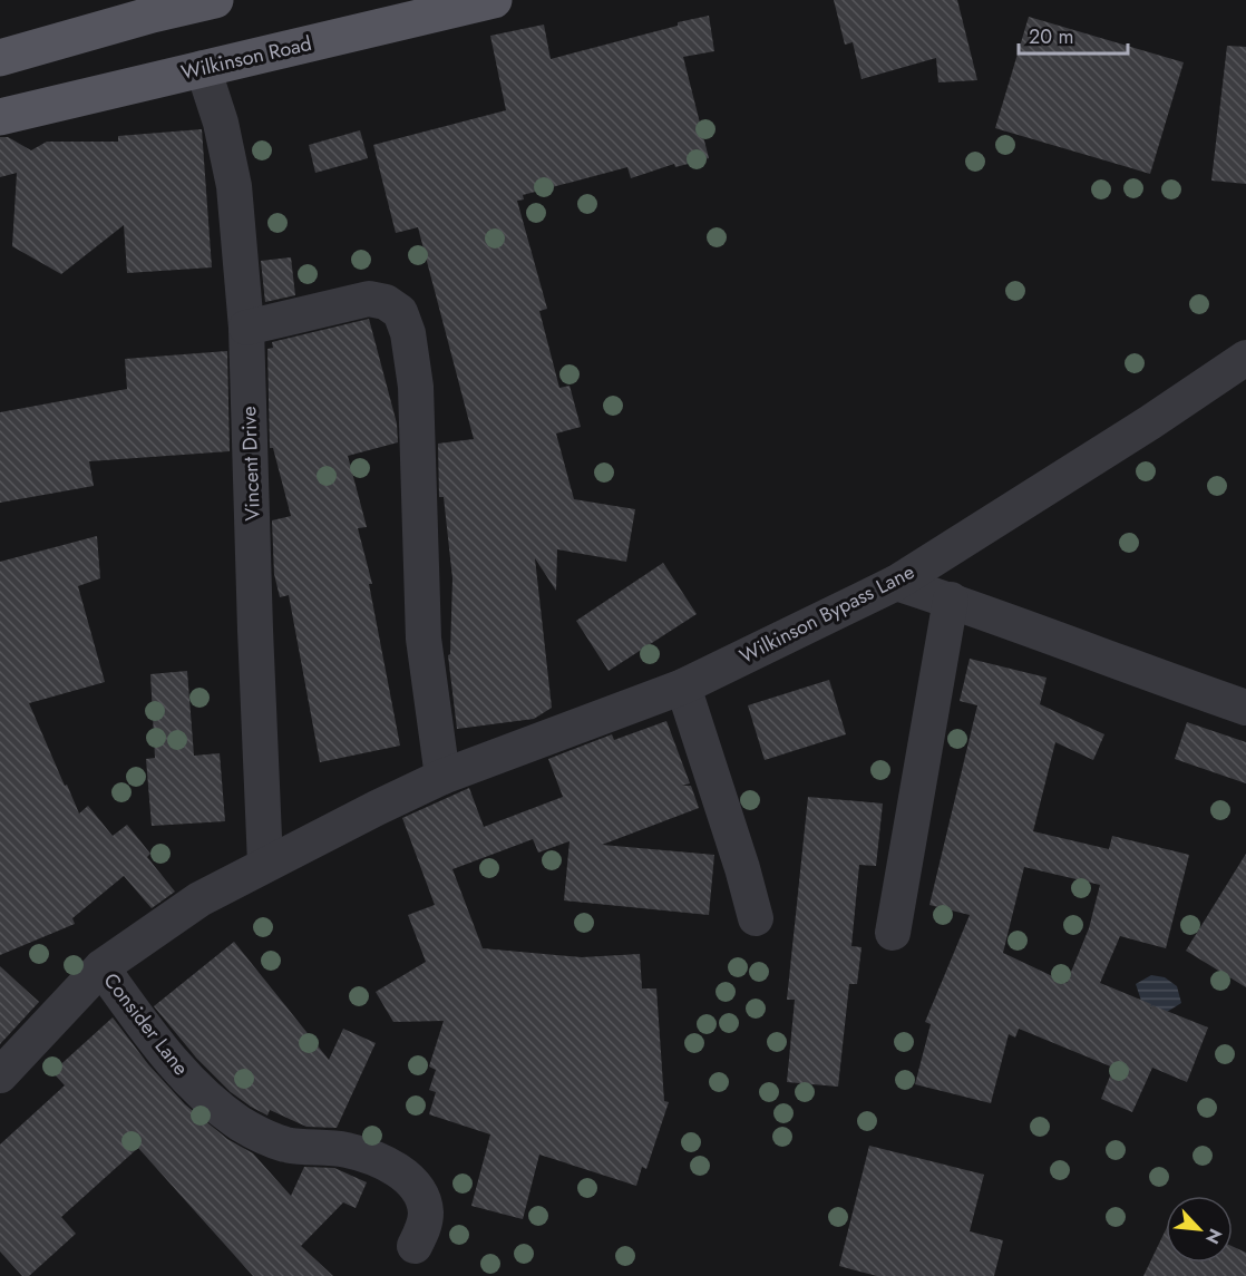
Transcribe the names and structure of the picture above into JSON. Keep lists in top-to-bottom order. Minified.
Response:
{"streets":{"main road":["Wilkinson Road"],"street":["Vincent Drive","Wilkinson Bypass Lane","Consider Lane"]},"crossings":[["Wilkinson Road","Vincent Drive"],["Vincent Drive","Wilkinson Bypass Lane"],["Wilkinson Bypass Lane","Consider Lane"]],"scale_bar":"20 m","north":"bottom right"}
